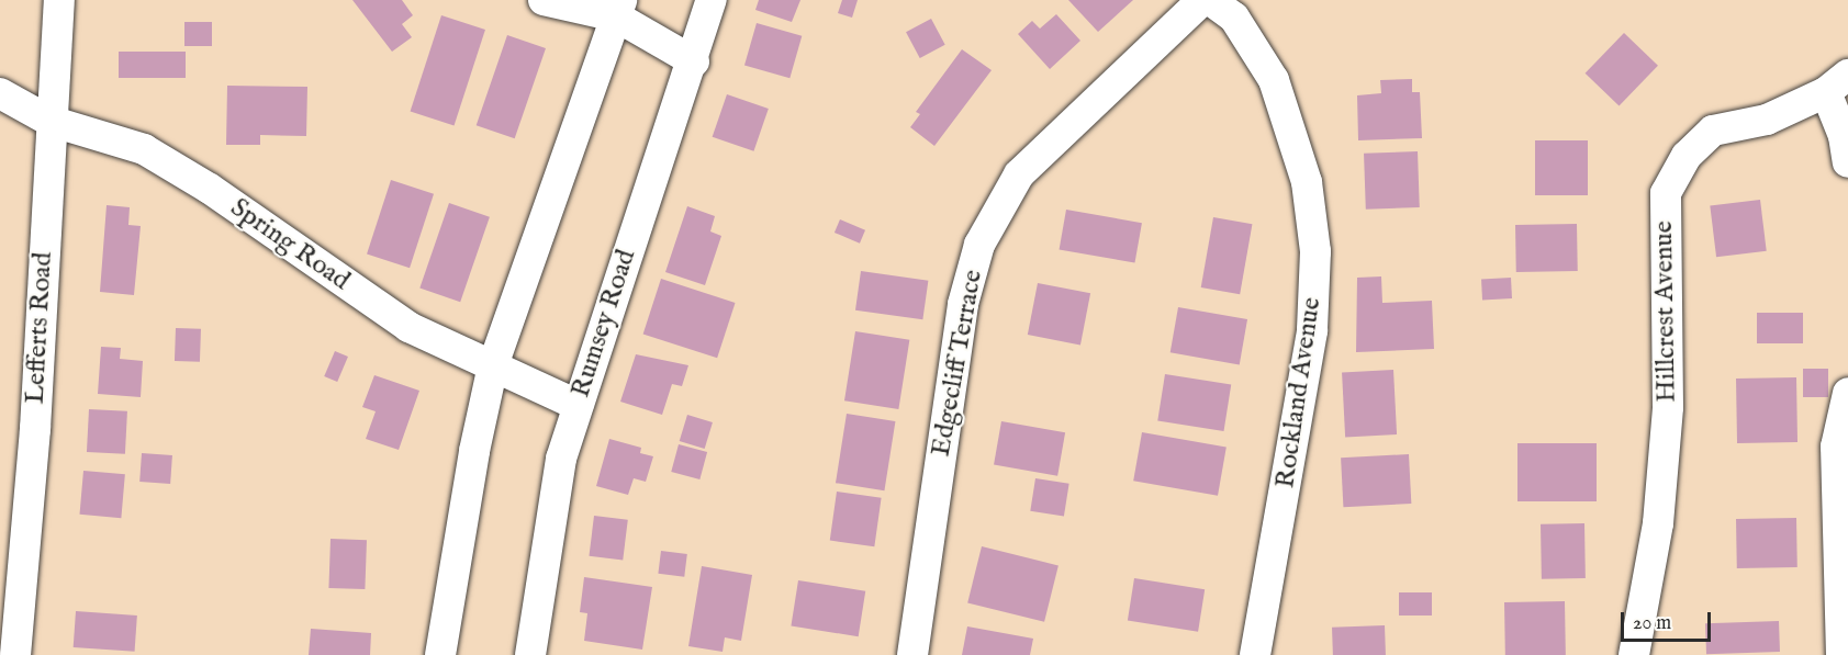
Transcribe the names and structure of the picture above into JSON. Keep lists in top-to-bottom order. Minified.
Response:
{"streets":{"street":["Spring Road","Hillcrest Avenue","Rumsey Road","Lefferts Road","Edgecliff Terrace","Rockland Avenue"]},"crossings":[["Spring Road","Rumsey Road"],["Spring Road","Lefferts Road"]],"scale_bar":"20 m"}
